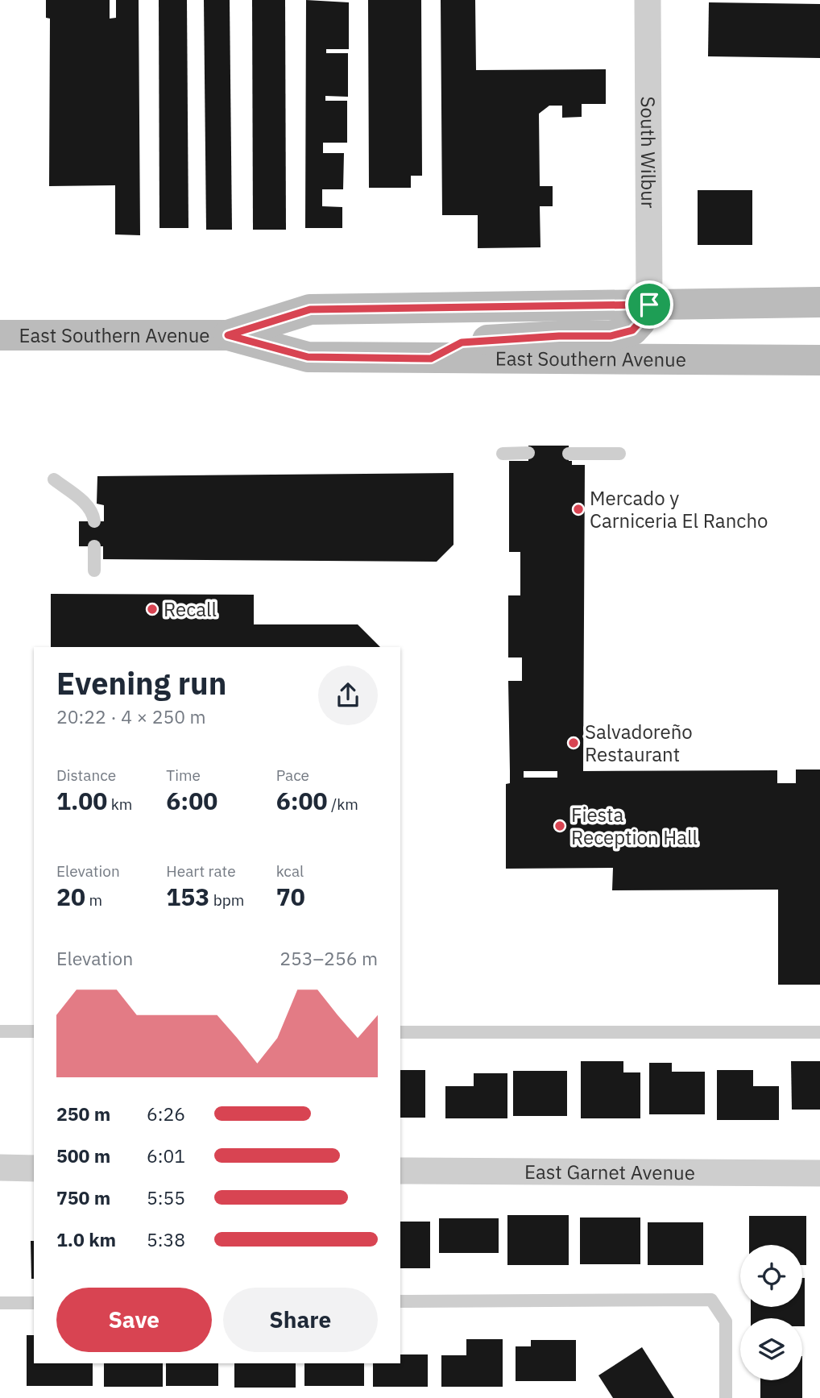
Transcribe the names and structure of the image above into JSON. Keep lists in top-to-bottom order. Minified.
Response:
{"streets":{"main road":["East Southern Avenue"],"street":["South Wilbur","East Garnet Avenue"]},"crossings":[["South Wilbur","East Southern Avenue"]],"places":["Mercado y Carniceria El Rancho","Recall","Salvadoreño Restaurant","Fiesta Reception Hall"],"page":{"heading":["Evening run","20:22 · 4 × 250 m"],"stats":[["Distance","1.00 km"],["Time","6:00"],["Pace","6:00 /km"],["Elevation","20 m"],["Heart rate","153 bpm"],["kcal","70"]],"chart":["Elevation","253–256 m"],"list":[{"name":"250 m","note":"6:26"},{"name":"500 m","note":"6:01"},{"name":"750 m","note":"5:55"},{"name":"1.0 km","note":"5:38"}],"buttons":["Save","Share"]}}
